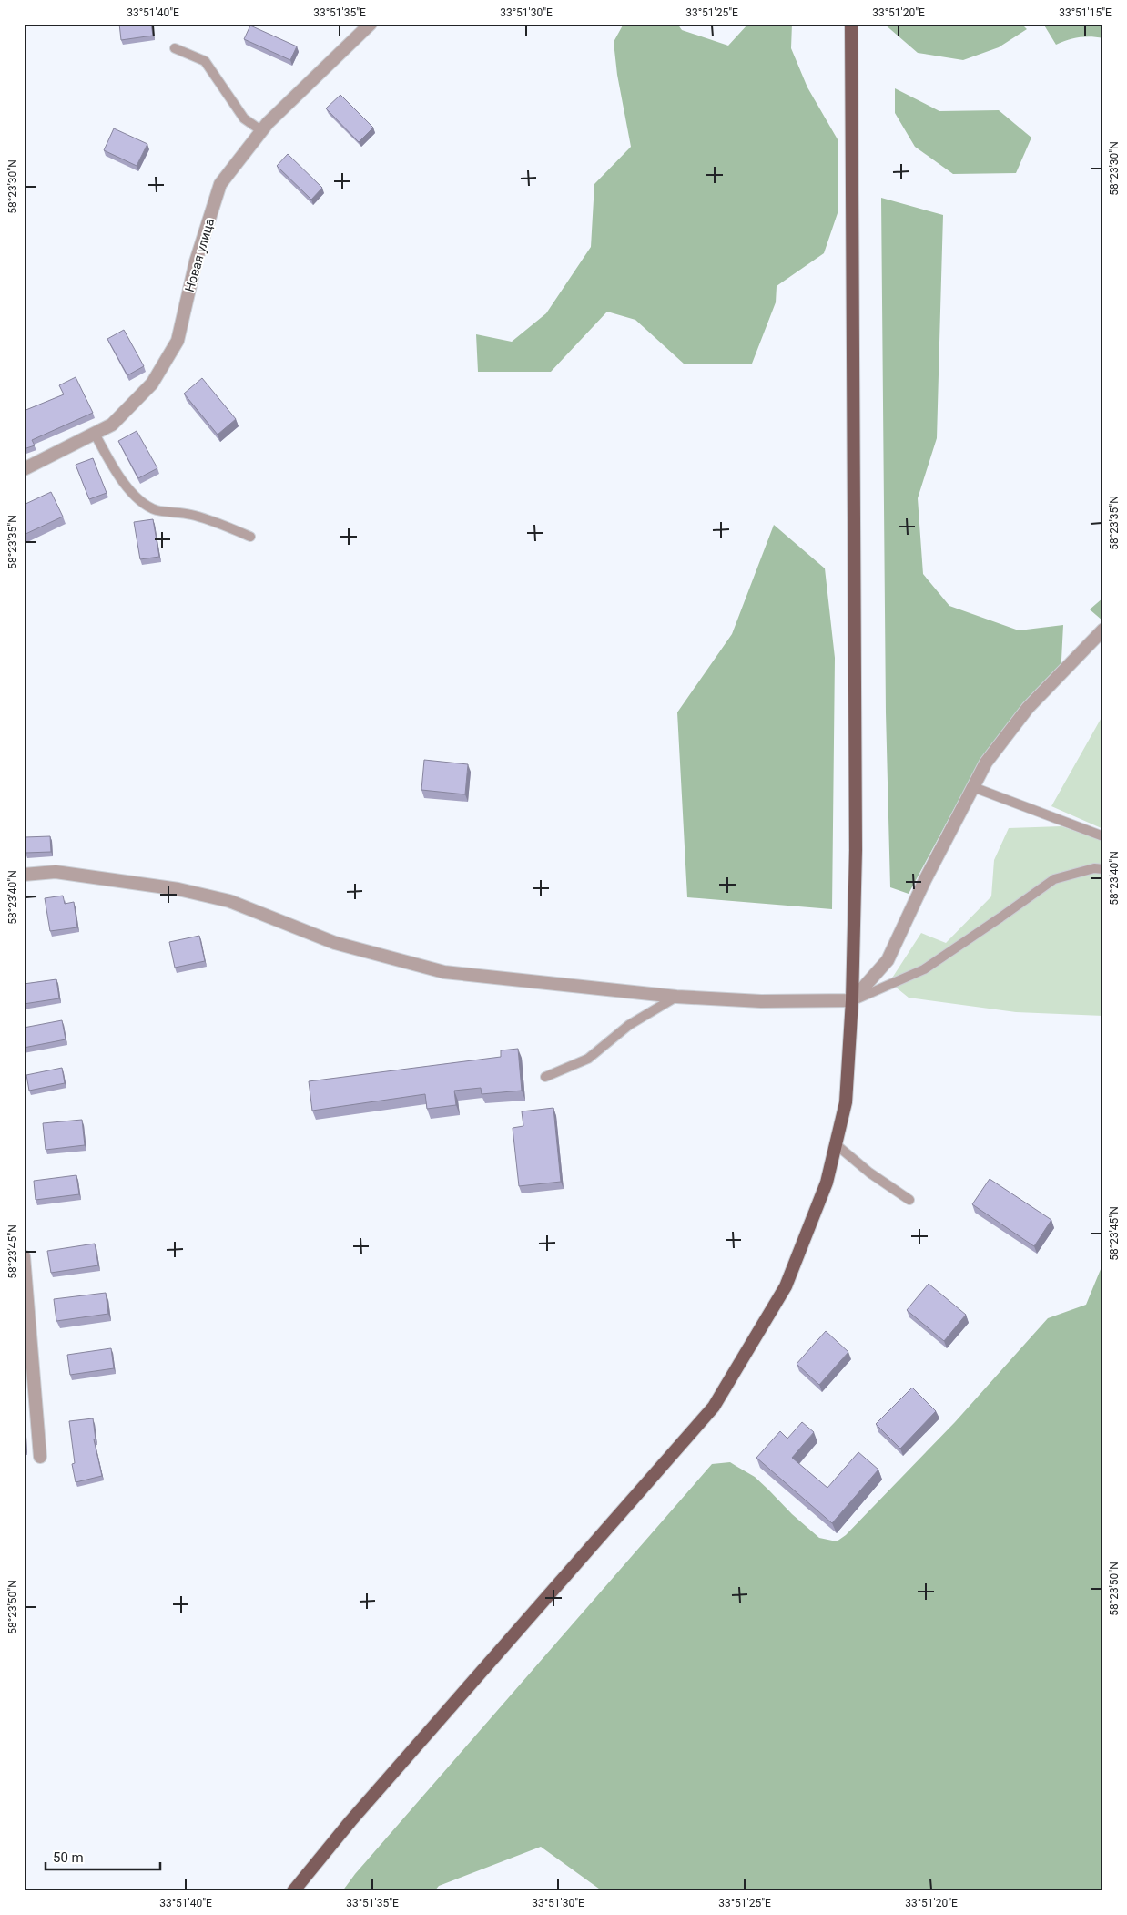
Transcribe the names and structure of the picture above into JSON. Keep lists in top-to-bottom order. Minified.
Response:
{"streets":{"street":["Новая улица"]},"scale_bar":"50 m","coordinates":["33°51'40\"E","33°51'35\"E","33°51'30\"E","33°51'25\"E","33°51'20\"E","33°51'15\"E","58°23'30\"N","58°23'35\"N","58°23'40\"N","58°23'45\"N","58°23'50\"N"]}
